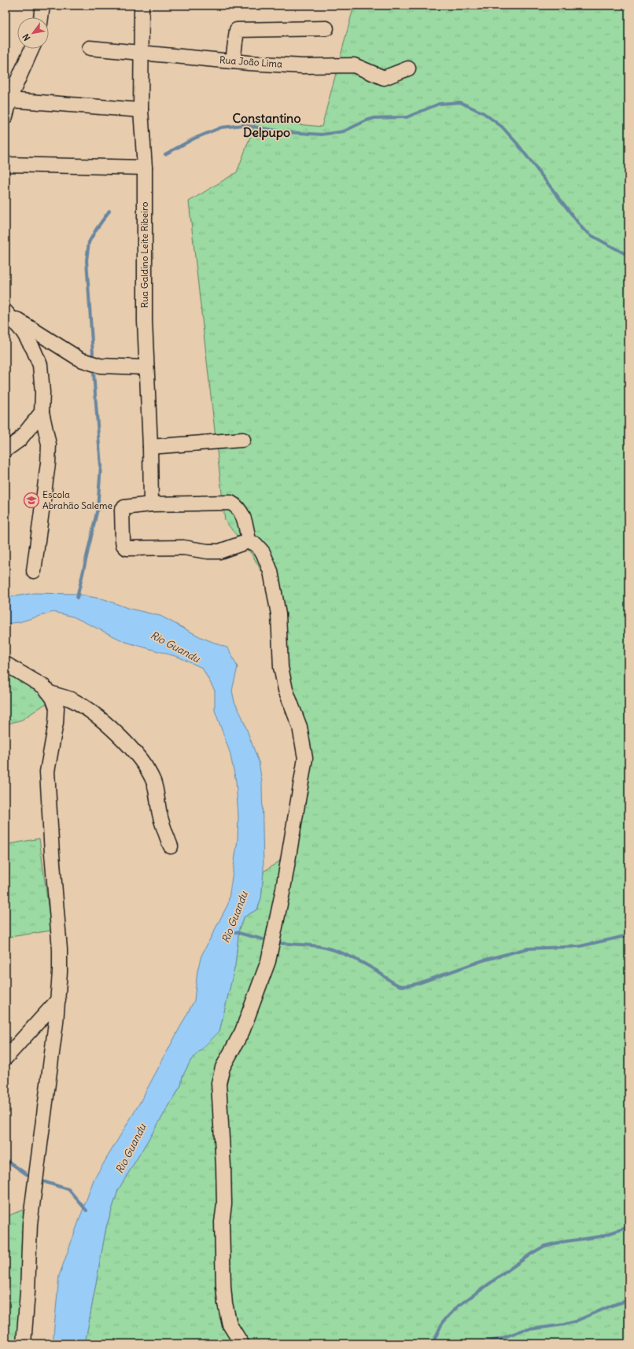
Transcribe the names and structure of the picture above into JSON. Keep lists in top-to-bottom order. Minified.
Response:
{"streets":{"street":["Rua João Lima","Rua Galdino Leite Ribeiro"]},"crossings":[["Rua João Lima","Rua Galdino Leite Ribeiro"]],"districts":["Constantino Delpupo"],"water":["Rio Guandu"],"places":{"school or university":["Escola Abrahão Saleme"]},"north":"bottom left"}
